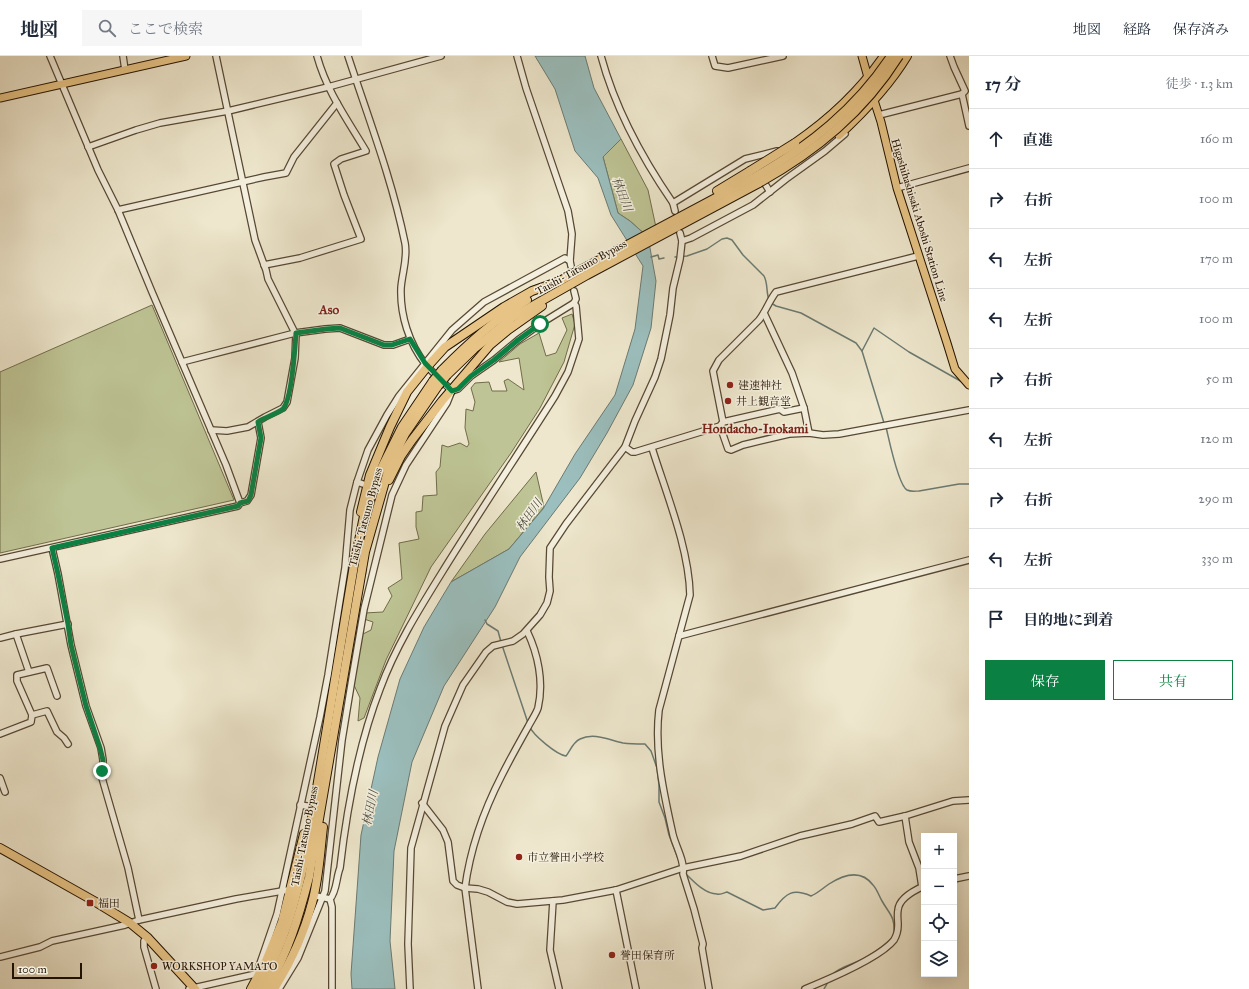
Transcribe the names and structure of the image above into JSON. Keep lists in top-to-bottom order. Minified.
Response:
{"streets":{"highway":["Taishi-Tatsuno Bypass"],"main road":["Higashihashisaki Aboshi Station Line"]},"districts":["Aso","Hondacho-Inokami"],"water":["林田川"],"places":{"other":["建速神社","井上観音堂","市立誉田小学校","誉田保育所","WORKSHOP YAMATO"],"transit":["福田"]},"scale_bar":"100 m","page":{"header":"地図","search":"ここで検索","nav":["地図","経路","保存済み"],"heading":["17 分","徒歩 · 1.3 km"],"list":[["直進","160 m"],["右折","100 m"],["左折","170 m"],["左折","100 m"],["右折","50 m"],["左折","120 m"],["右折","290 m"],["左折","330 m"],"目的地に到着"],"buttons":["保存","共有"],"map_buttons":["+","−"],"scale":"100 m"}}
